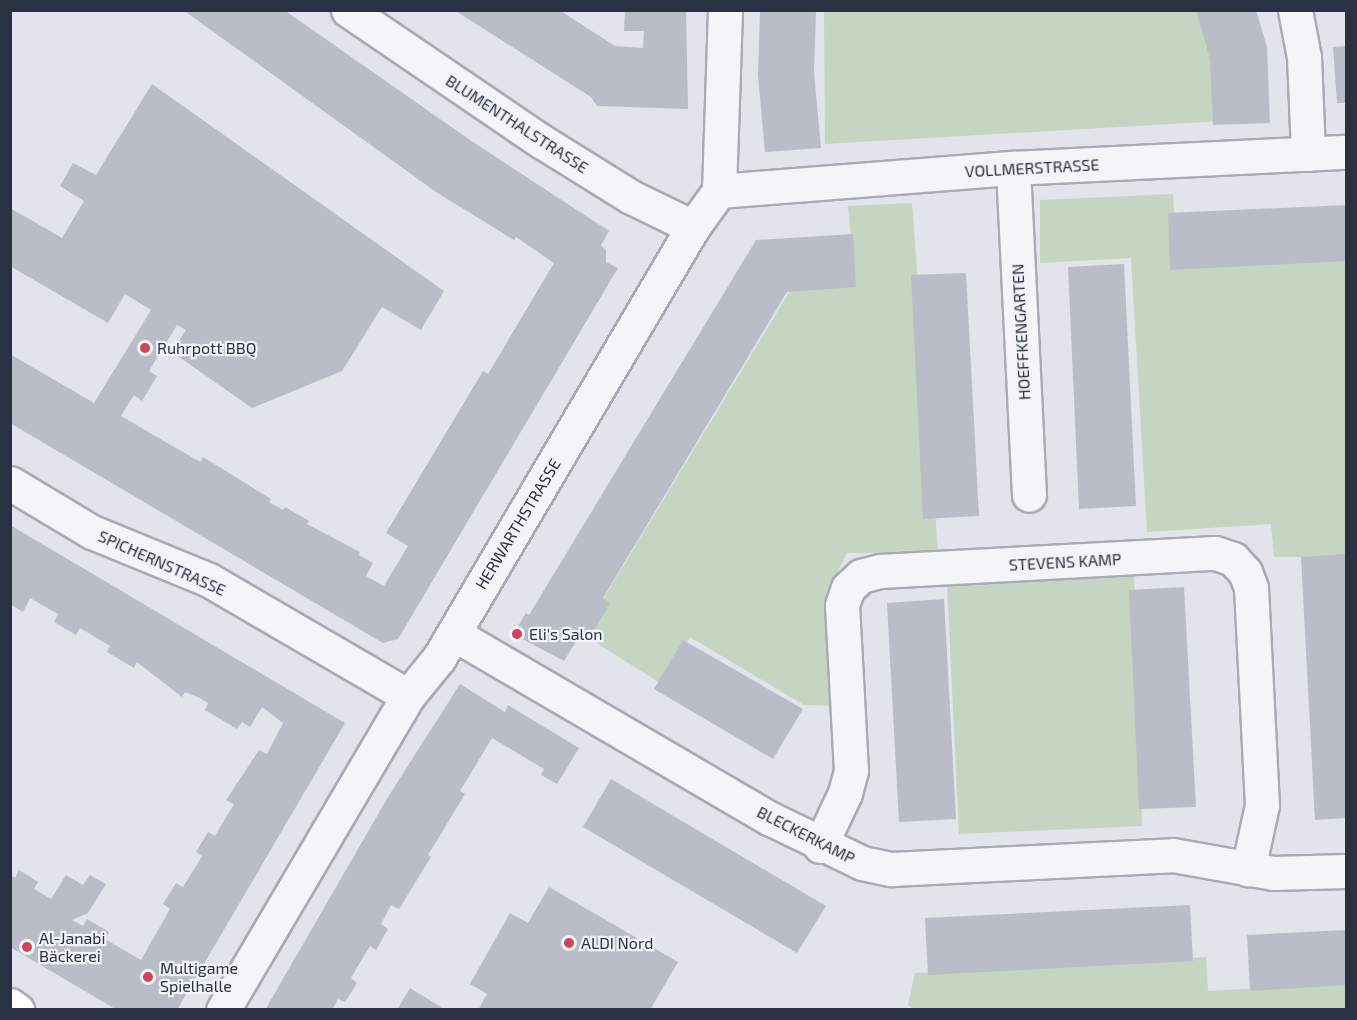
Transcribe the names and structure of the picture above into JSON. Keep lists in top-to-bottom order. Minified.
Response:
{"streets":{"street":["BLUMENTHALSTRASSE","VOLLMERSTRASSE","HOEFFKENGARTEN","HERWARTHSTRASSE","STEVENS KAMP","SPICHERNSTRASSE","BLECKERKAMP"]},"crossings":[["BLUMENTHALSTRASSE","HERWARTHSTRASSE"],["VOLLMERSTRASSE","HOEFFKENGARTEN"],["VOLLMERSTRASSE","HERWARTHSTRASSE"],["HERWARTHSTRASSE","SPICHERNSTRASSE"],["HERWARTHSTRASSE","BLECKERKAMP"],["STEVENS KAMP","BLECKERKAMP"]],"places":["Ruhrpott BBQ","Eli's Salon","ALDI Nord","Al-Janabi Bäckerei","Multigame Spielhalle"]}
